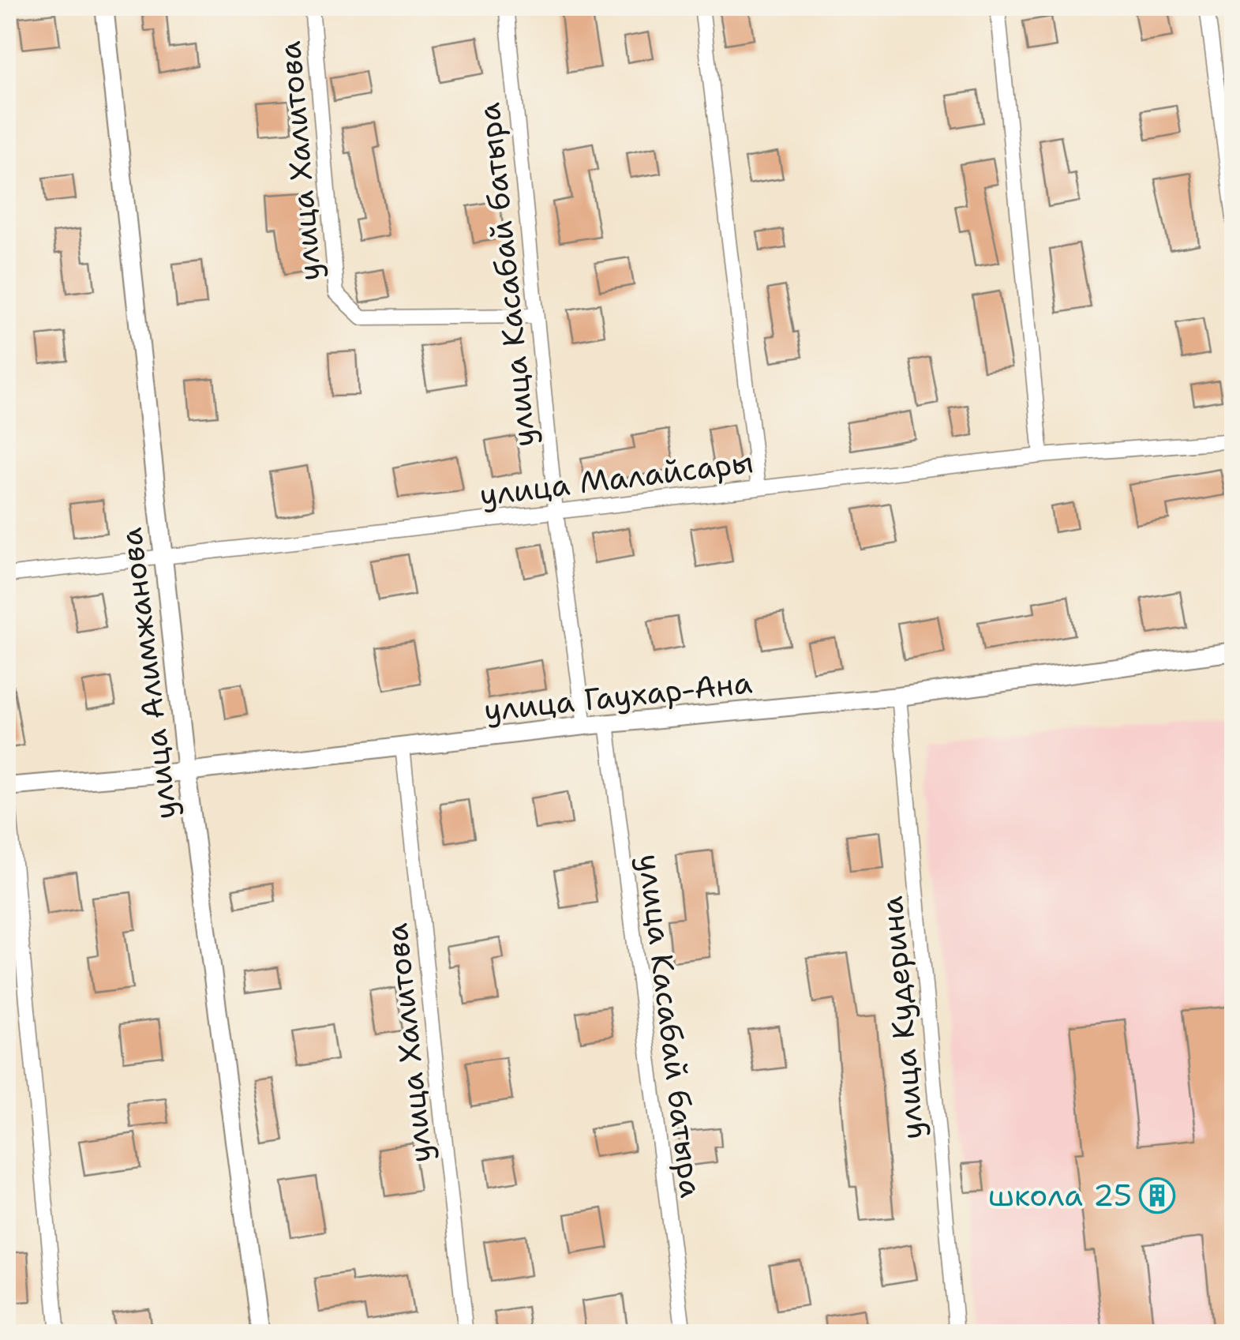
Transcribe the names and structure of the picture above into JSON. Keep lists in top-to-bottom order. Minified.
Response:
{"streets":{"street":["улица Халитова","улица Касабай батыра","улица Малайсары","улица Алимжанова","улица Гаухар-Ана","улица Кудерина"]},"crossings":[["улица Халитова","улица Касабай батыра"],["улица Халитова","улица Гаухар-Ана"],["улица Касабай батыра","улица Малайсары"],["улица Касабай батыра","улица Гаухар-Ана"],["улица Малайсары","улица Алимжанова"],["улица Алимжанова","улица Гаухар-Ана"],["улица Гаухар-Ана","улица Кудерина"]],"places":{"building":["школа 25"]}}
